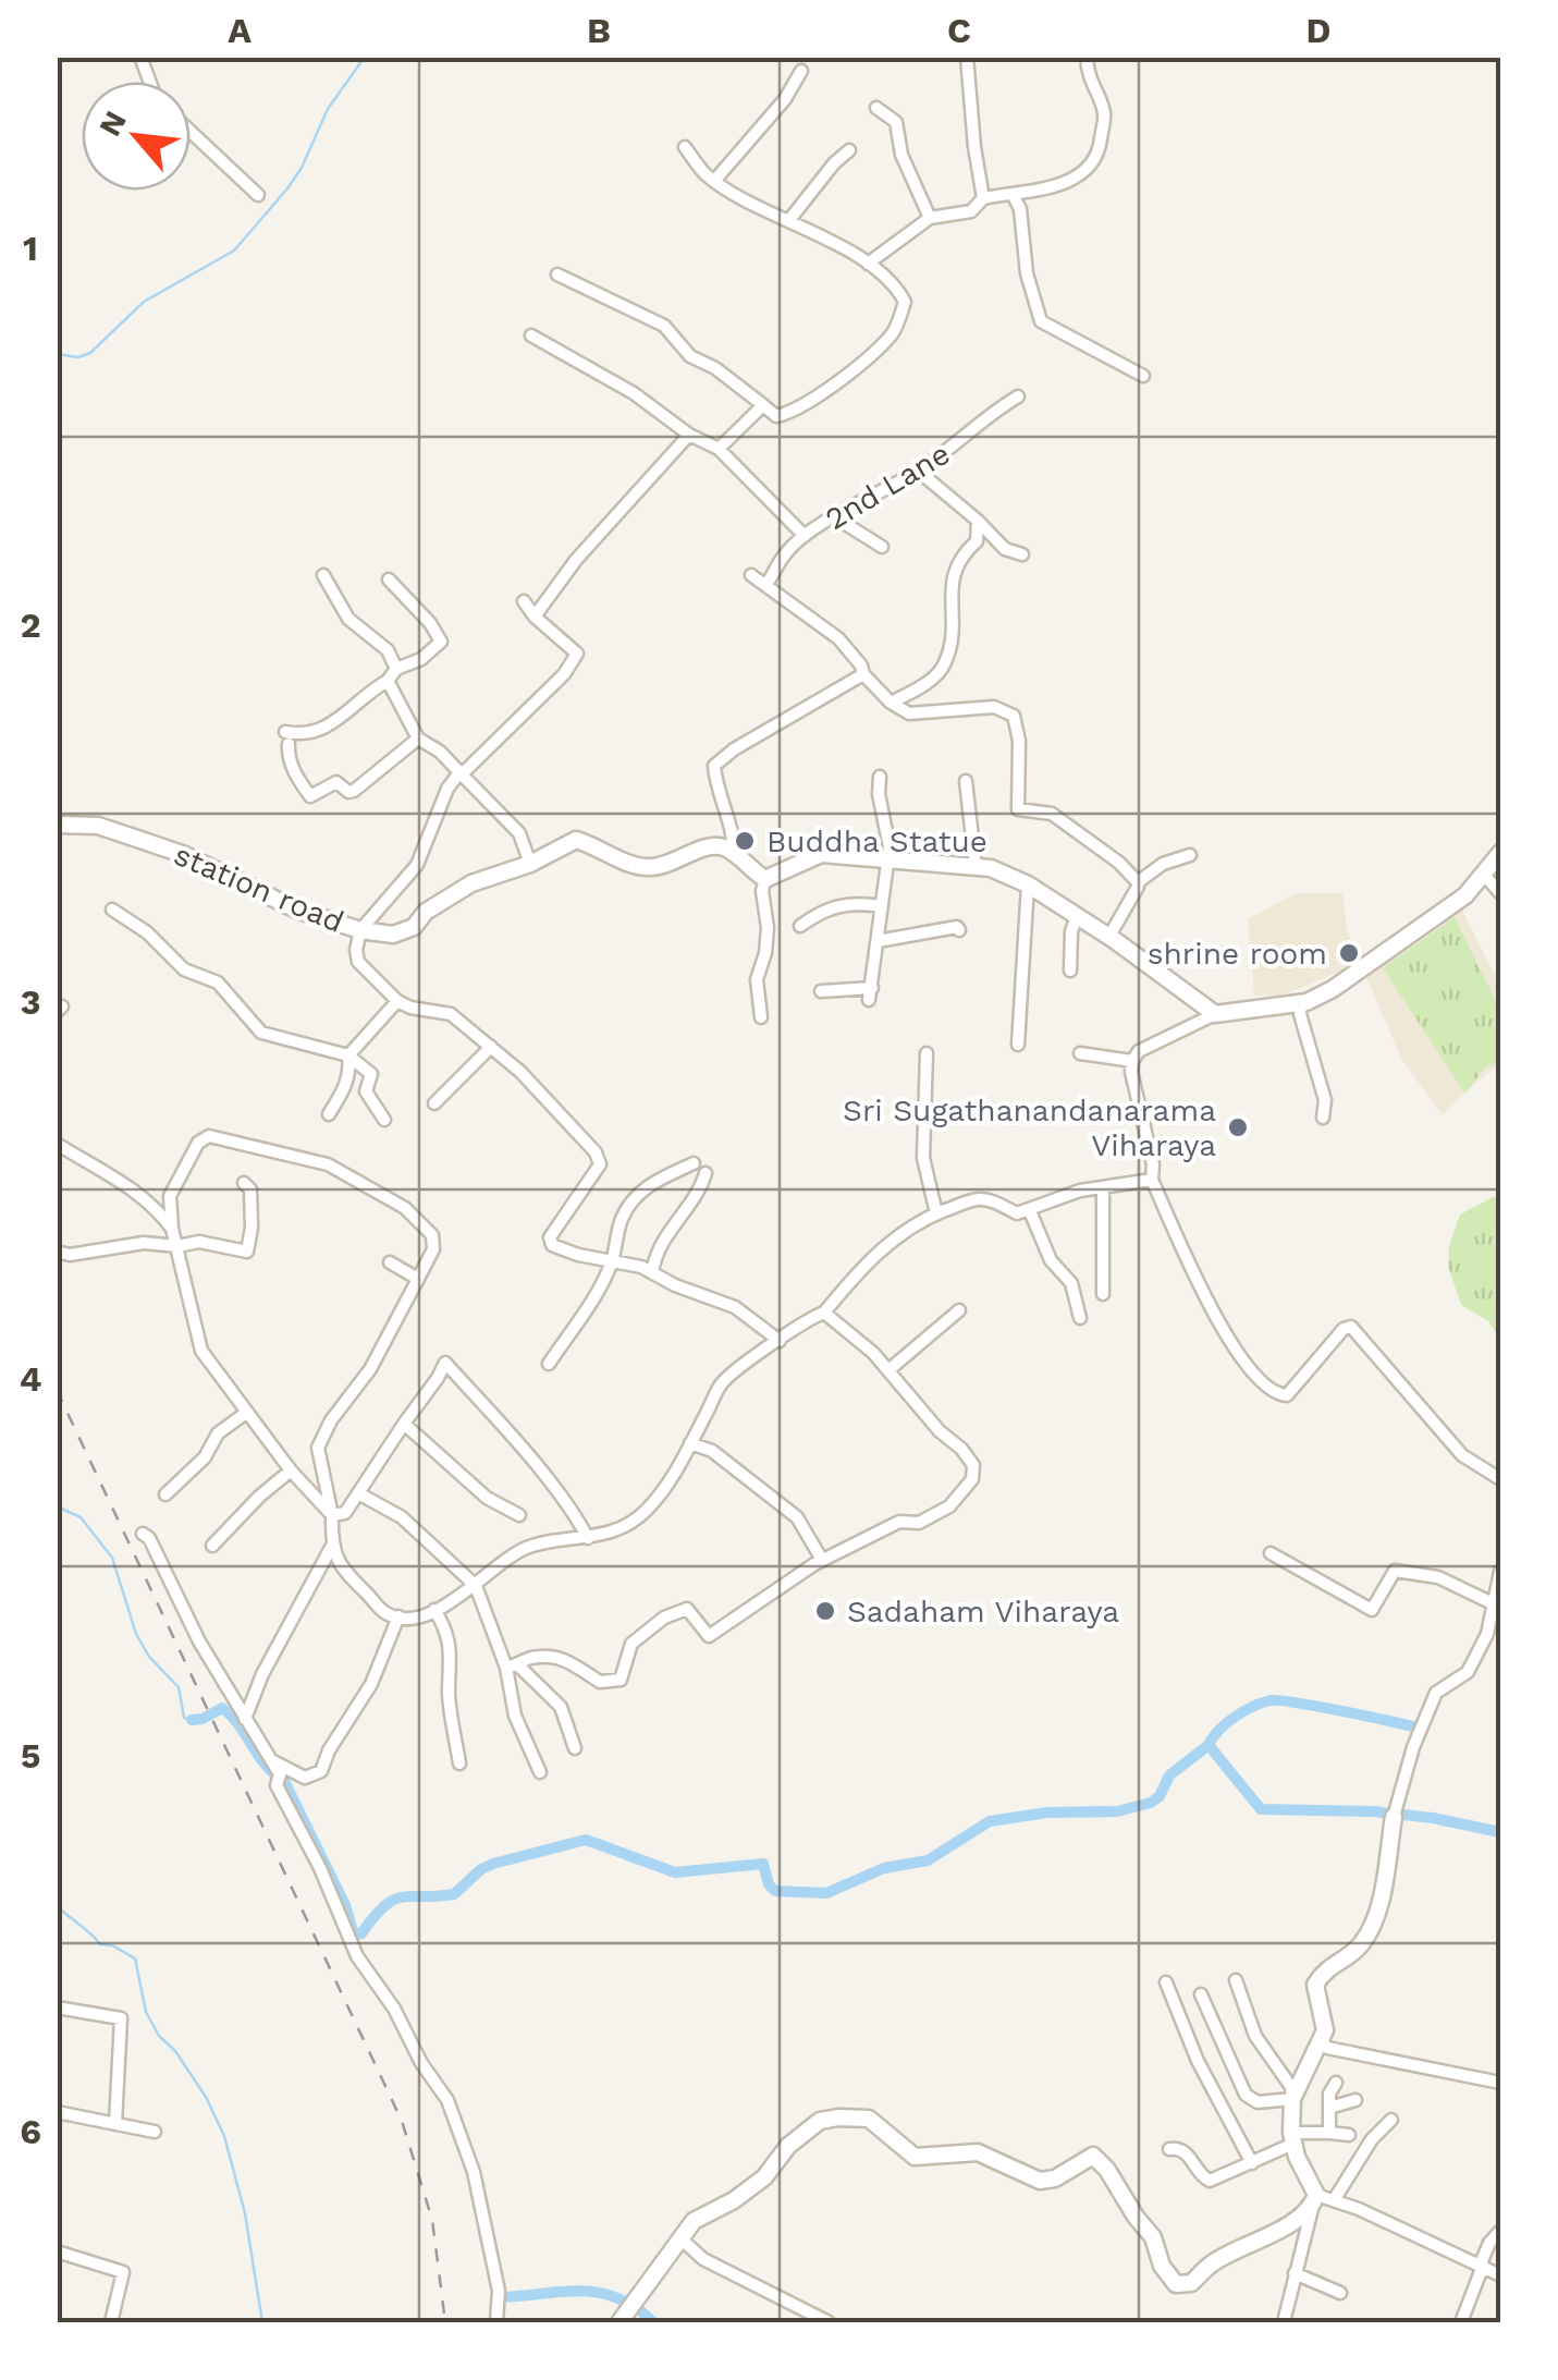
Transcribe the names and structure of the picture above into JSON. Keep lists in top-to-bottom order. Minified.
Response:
{"streets":{"street":["2nd Lane","station road"]},"places":["Buddha Statue","shrine room","Sri Sugathanandanarama Viharaya","Sadaham Viharaya"],"north":"top left","grid":{"columns":["A","B","C","D"],"rows":["1","2","3","4","5","6"]}}
